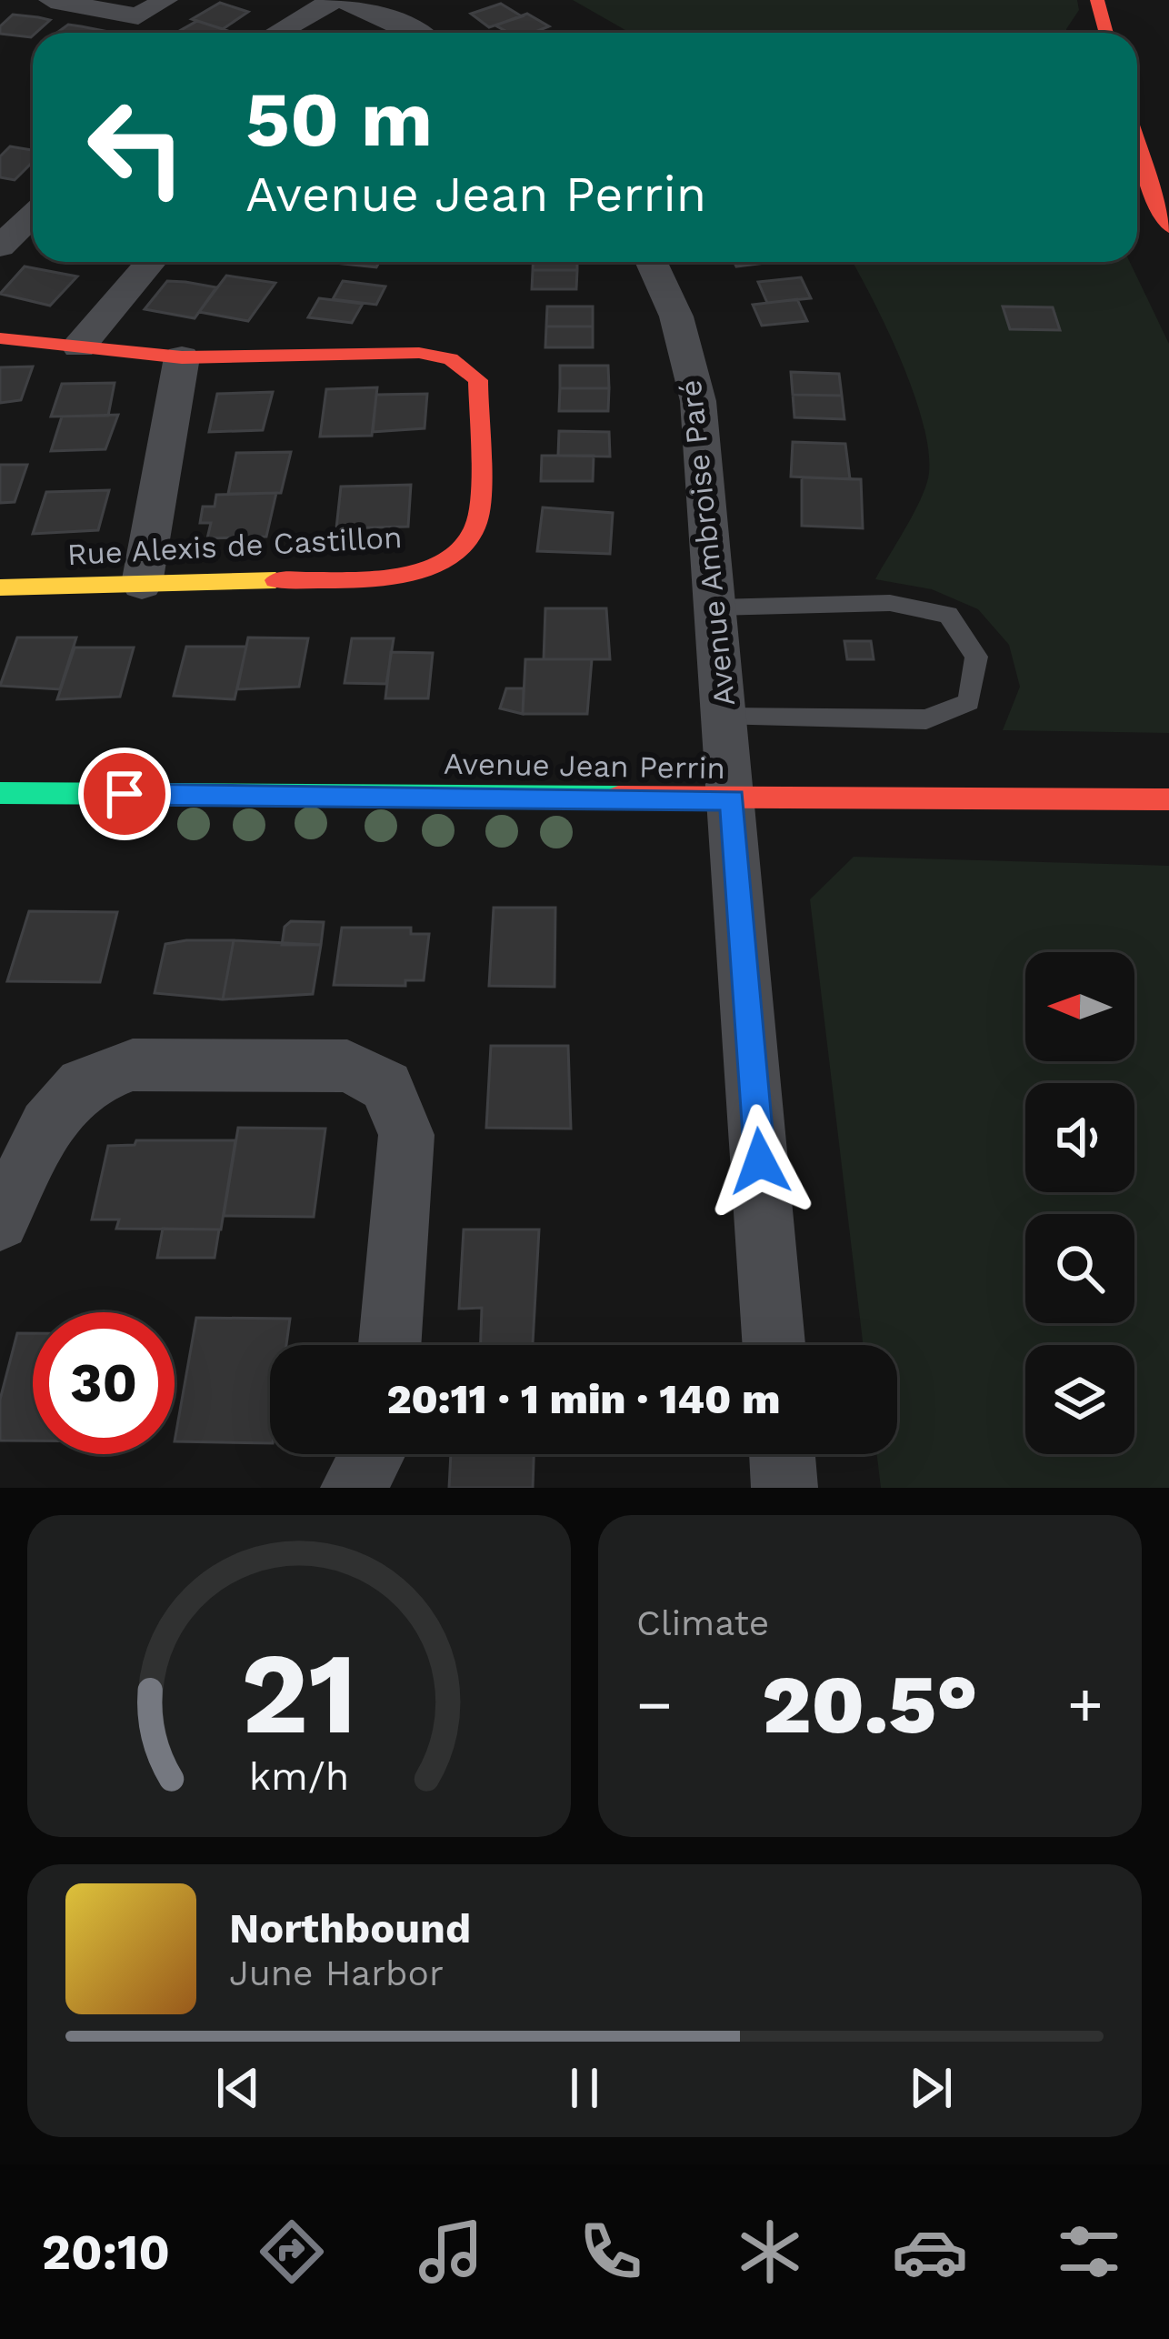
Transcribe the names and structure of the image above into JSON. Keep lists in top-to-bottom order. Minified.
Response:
{"streets":{"street":["Avenue Ambroise Paré","Rue Alexis de Castillon","Avenue Jean Perrin"]},"crossings":[["Avenue Ambroise Paré","Avenue Jean Perrin"]],"north":"left","page":{"turn":["50 m","Avenue Jean Perrin"],"limit":"30","trip":"20:11 · 1 min · 140 m","tile":"Climate","heat":["−","20.5°","+"],"song":["Northbound","June Harbor"],"tabs":"20:10","gauge":["21","km/h"]}}
